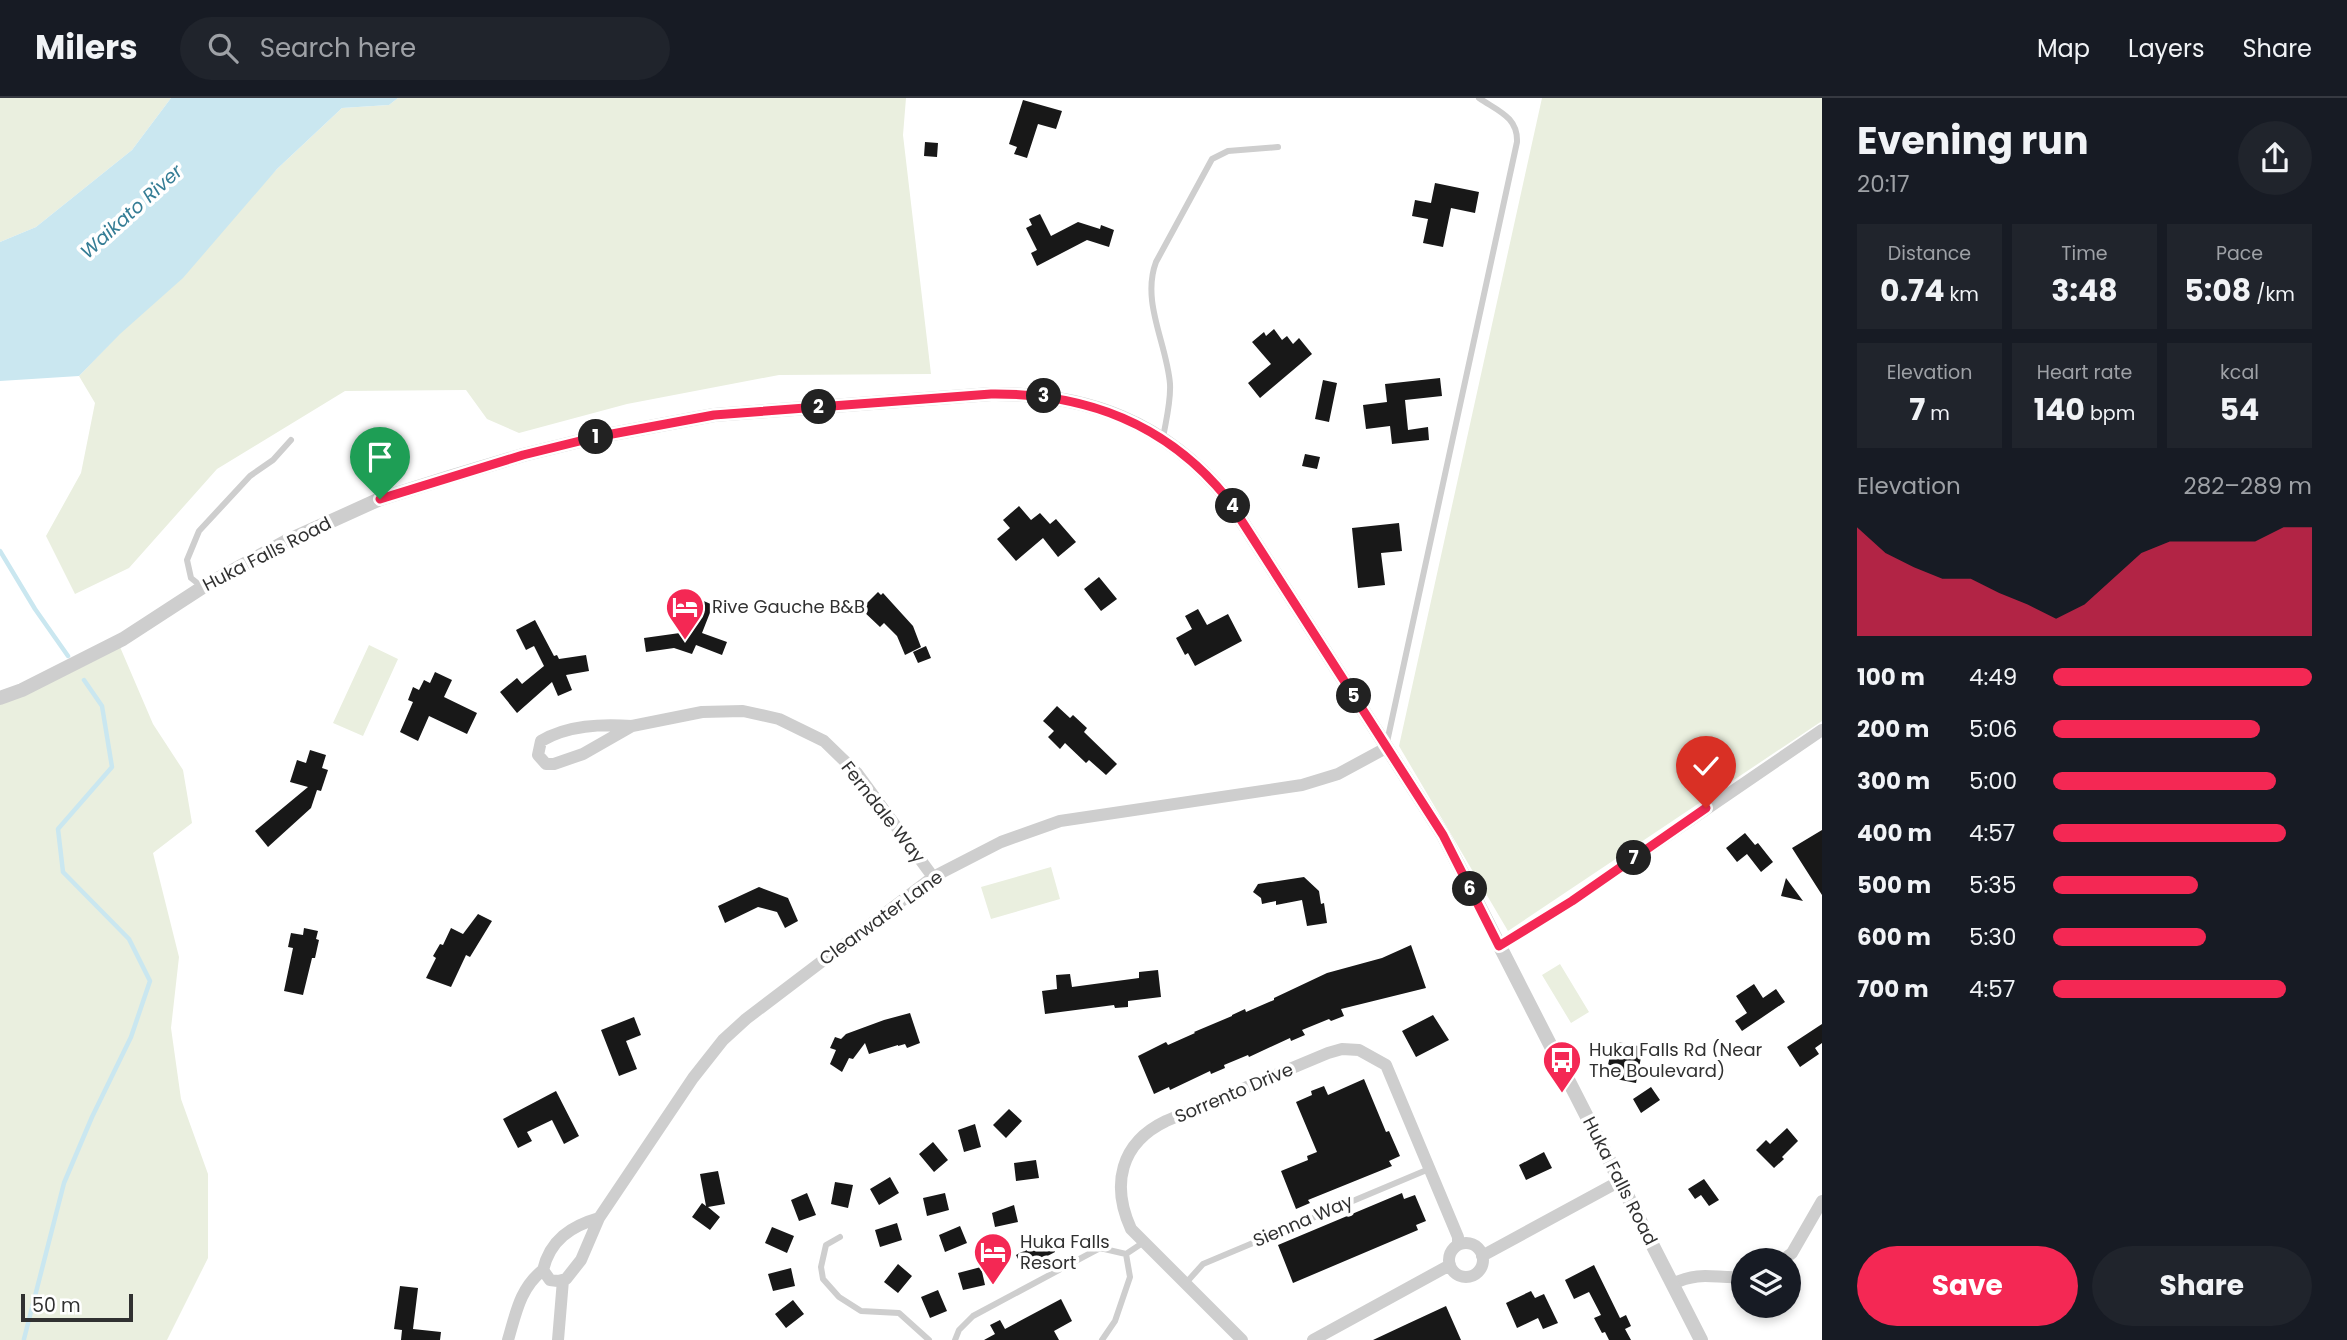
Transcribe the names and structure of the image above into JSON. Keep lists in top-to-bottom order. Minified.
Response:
{"streets":{"street":["Huka Falls Road","Ferndale Way","Clearwater Lane","Sorrento Drive"],"lane":["Sienna Way"]},"crossings":[["Huka Falls Road","Clearwater Lane"],["Ferndale Way","Clearwater Lane"],["Sorrento Drive","Sienna Way"]],"water":["Waikato River"],"places":{"hotel":["Rive Gauche B&B","Huka Falls Resort"],"bus stop":["Huka Falls Rd (Near The Boulevard)"]},"scale_bar":"50 m","page":{"header":"Milers","search":"Search here","nav":["Map","Layers","Share"],"heading":["Evening run","20:17"],"stats":[["Distance","0.74 km"],["Time","3:48"],["Pace","5:08 /km"],["Elevation","7 m"],["Heart rate","140 bpm"],["kcal","54"]],"pins":["3","2","1","4","5","7","6"],"chart":["Elevation","282–289 m"],"list":[{"name":"100 m","note":"4:49"},{"name":"200 m","note":"5:06"},{"name":"300 m","note":"5:00"},{"name":"400 m","note":"4:57"},{"name":"500 m","note":"5:35"},{"name":"600 m","note":"5:30"},{"name":"700 m","note":"4:57"}],"buttons":["Save","Share"],"scale":"50 m"}}
